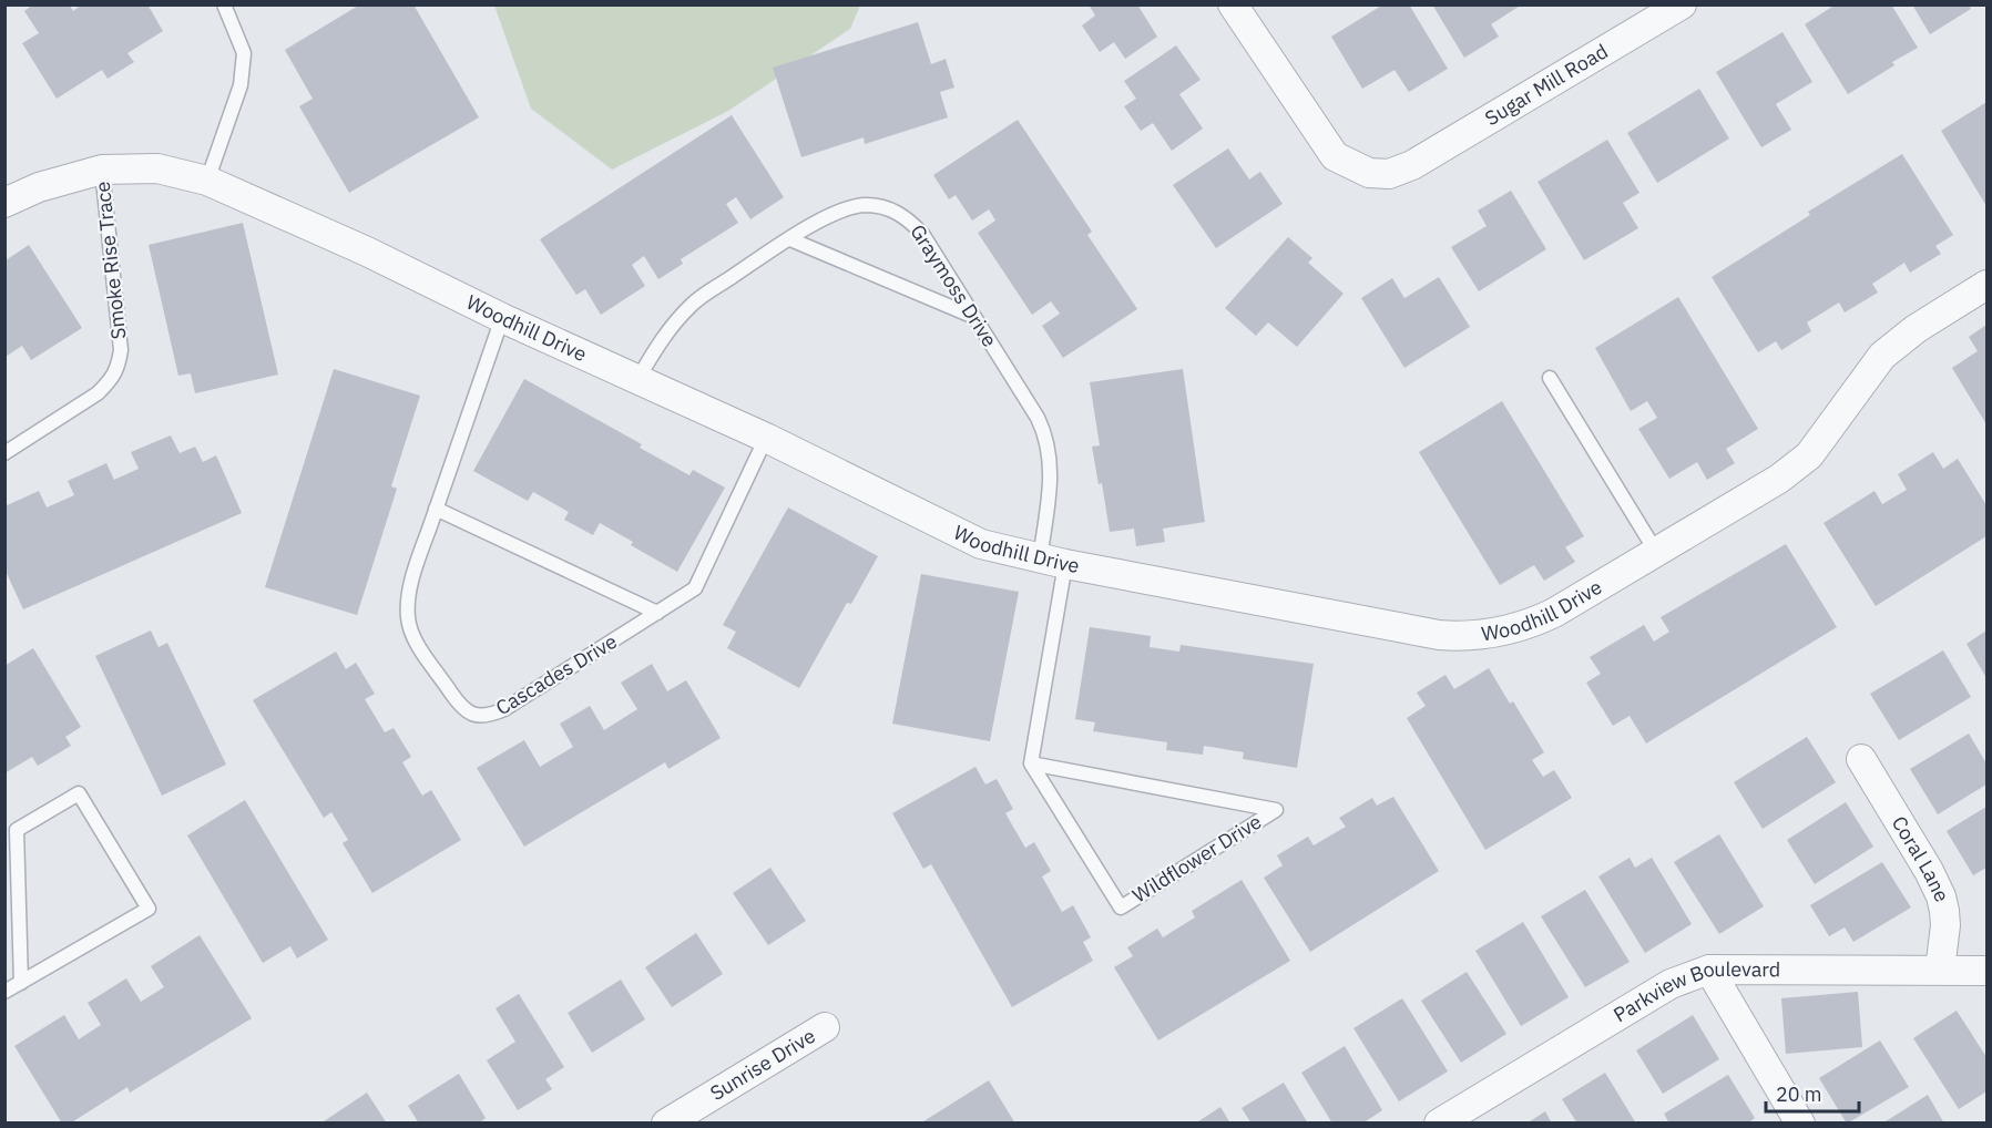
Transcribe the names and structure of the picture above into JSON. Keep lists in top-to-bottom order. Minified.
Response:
{"streets":{"street":["Sugar Mill Road","Woodhill Drive","Coral Lane","Parkview Boulevard","Sunrise Drive"],"lane":["Smoke Rise Trace","Graymoss Drive","Cascades Drive","Wildflower Drive"]},"crossings":[["Smoke Rise Trace","Woodhill Drive"],["Graymoss Drive","Woodhill Drive"],["Woodhill Drive","Cascades Drive"],["Coral Lane","Parkview Boulevard"]],"scale_bar":"20 m"}
